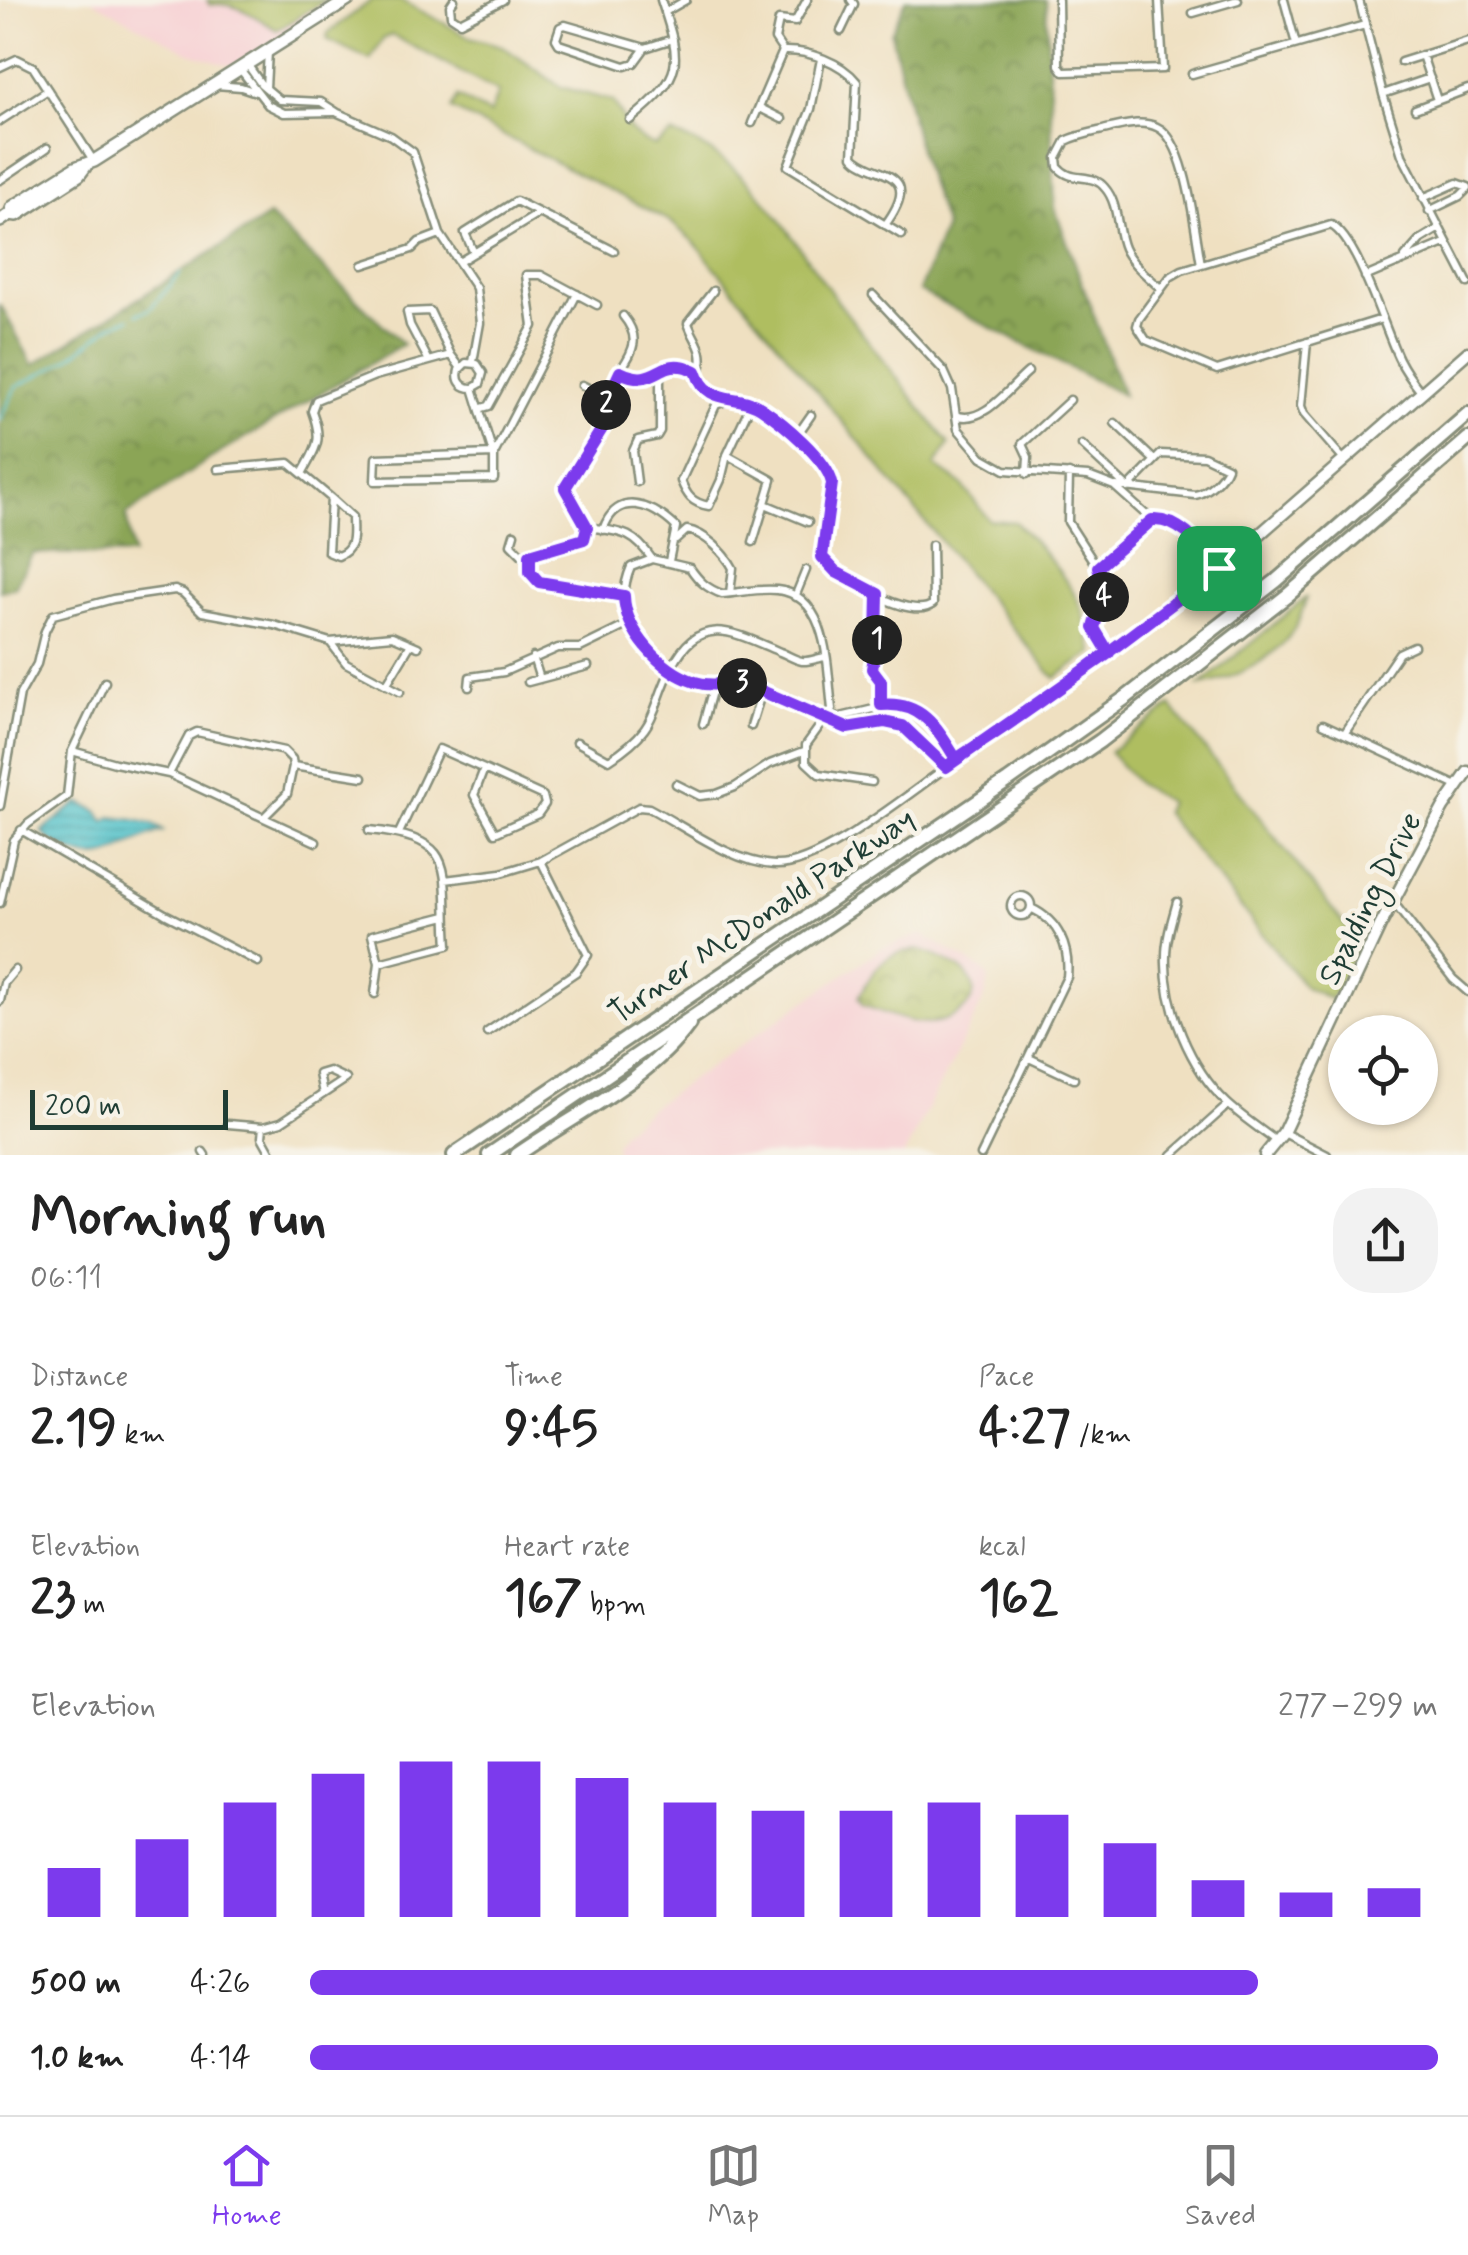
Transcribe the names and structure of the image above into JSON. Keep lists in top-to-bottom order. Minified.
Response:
{"streets":{"highway":["Turner McDonald Parkway"],"street":["Spalding Drive"]},"scale_bar":"200 m","page":{"pins":["2","4","1","3"],"scale":"200 m","heading":["Morning run","06:11"],"stats":[["Distance","2.19 km"],["Time","9:45"],["Pace","4:27 /km"],["Elevation","23 m"],["Heart rate","167 bpm"],["kcal","162"]],"chart":["Elevation","277–299 m"],"list":[{"name":"500 m","note":"4:26"},{"name":"1.0 km","note":"4:14"}],"tabs":["Home","Map","Saved"]}}
